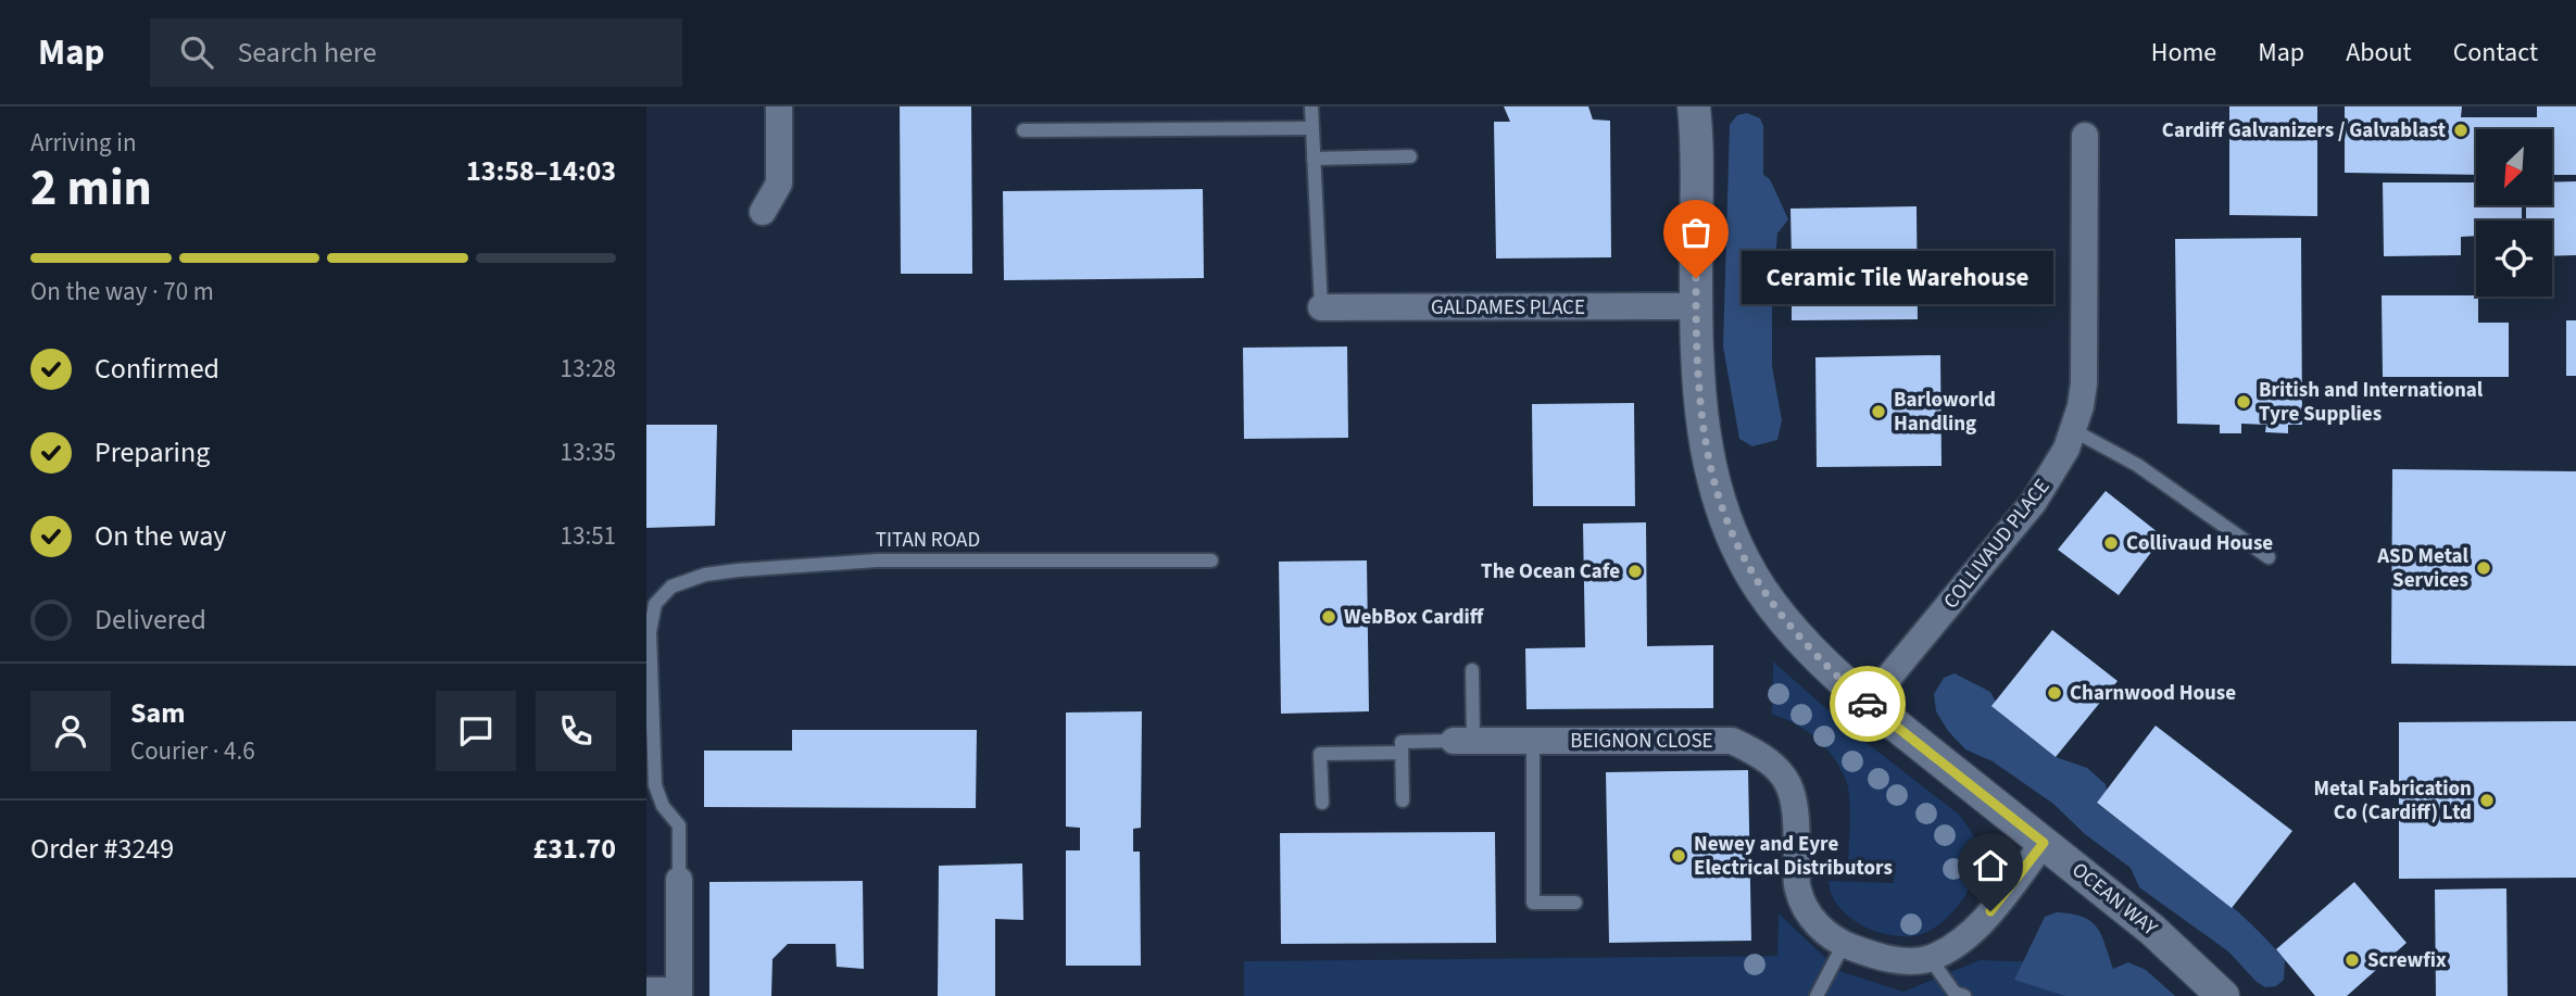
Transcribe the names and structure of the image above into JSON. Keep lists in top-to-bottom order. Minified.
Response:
{"streets":{"street":["GALDAMES PLACE","COLLIVAUD PLACE","BEIGNON CLOSE","OCEAN WAY"],"lane":["TITAN ROAD"]},"crossings":[["GALDAMES PLACE","OCEAN WAY"],["COLLIVAUD PLACE","OCEAN WAY"]],"places":["Cardiff Galvanizers / Galvablast","Ceramic Tile Warehouse","British and International Tyre Supplies","Barloworld Handling","Collivaud House","ASD Metal Services","The Ocean Cafe","WebBox Cardiff","Charnwood House","Metal Fabrication Co (Cardiff) Ltd","Newey and Eyre Electrical Distributors","Screwfix"],"north":"bottom left","page":{"header":"Map","search":"Search here","nav":["Home","Map","About","Contact"],"heading":["2 min","Arriving in","13:58–14:03"],"panel":["Sam","Courier · 4.6","Order #3249","£31.70"],"bar":"On the way · 70 m","bubble":"Ceramic Tile Warehouse","list":[["Confirmed","13:28"],["Preparing","13:35"],["On the way","13:51"],"Delivered"]}}
